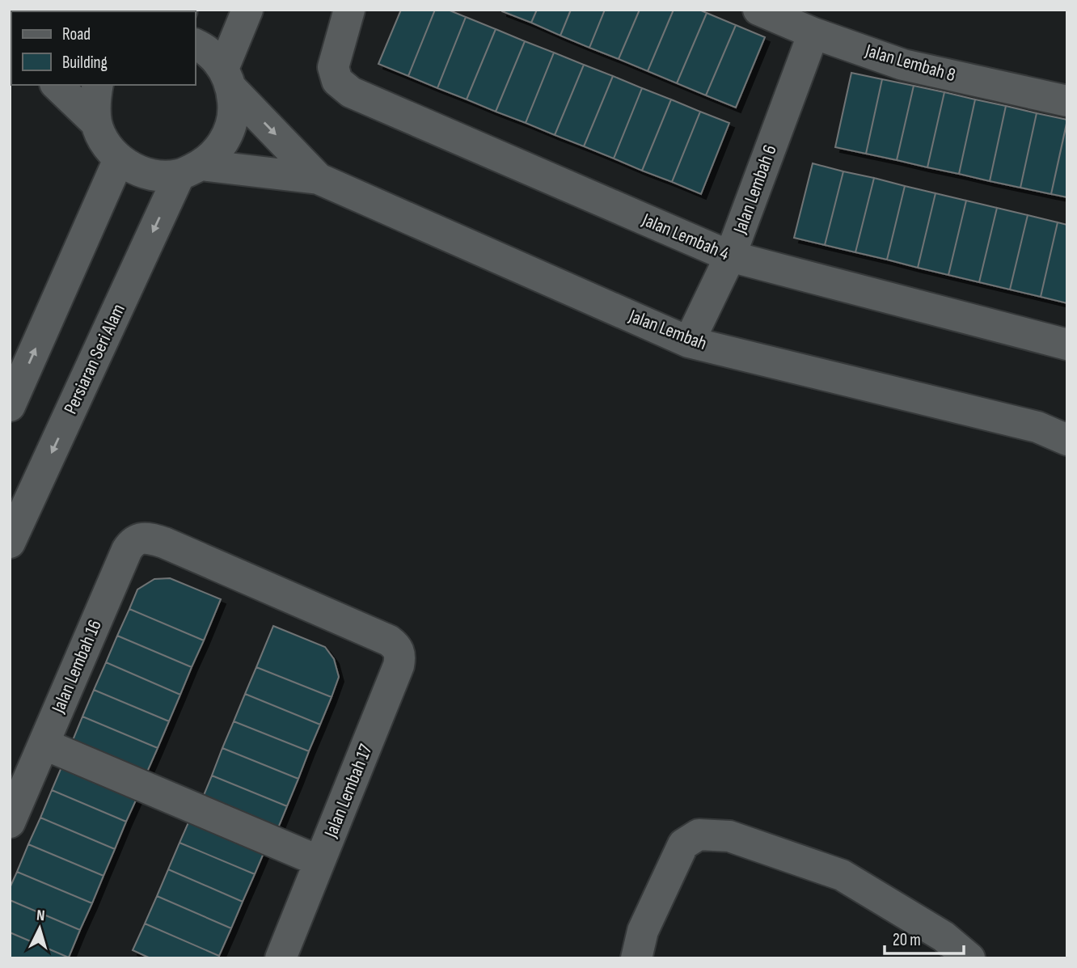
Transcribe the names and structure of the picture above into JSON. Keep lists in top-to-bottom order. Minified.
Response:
{"streets":{"street":["Jalan Lembah 8","Jalan Lembah 6","Jalan Lembah 4","Jalan Lembah","Persiaran Seri Alam","Jalan Lembah 16","Jalan Lembah 17"]},"crossings":[["Jalan Lembah 8","Jalan Lembah 6"],["Jalan Lembah 6","Jalan Lembah 4"],["Jalan Lembah 6","Jalan Lembah"],["Jalan Lembah","Persiaran Seri Alam"],["Jalan Lembah 16","Jalan Lembah 17"]],"legend":["Road","Building"],"scale_bar":"20 m","north":"top"}
